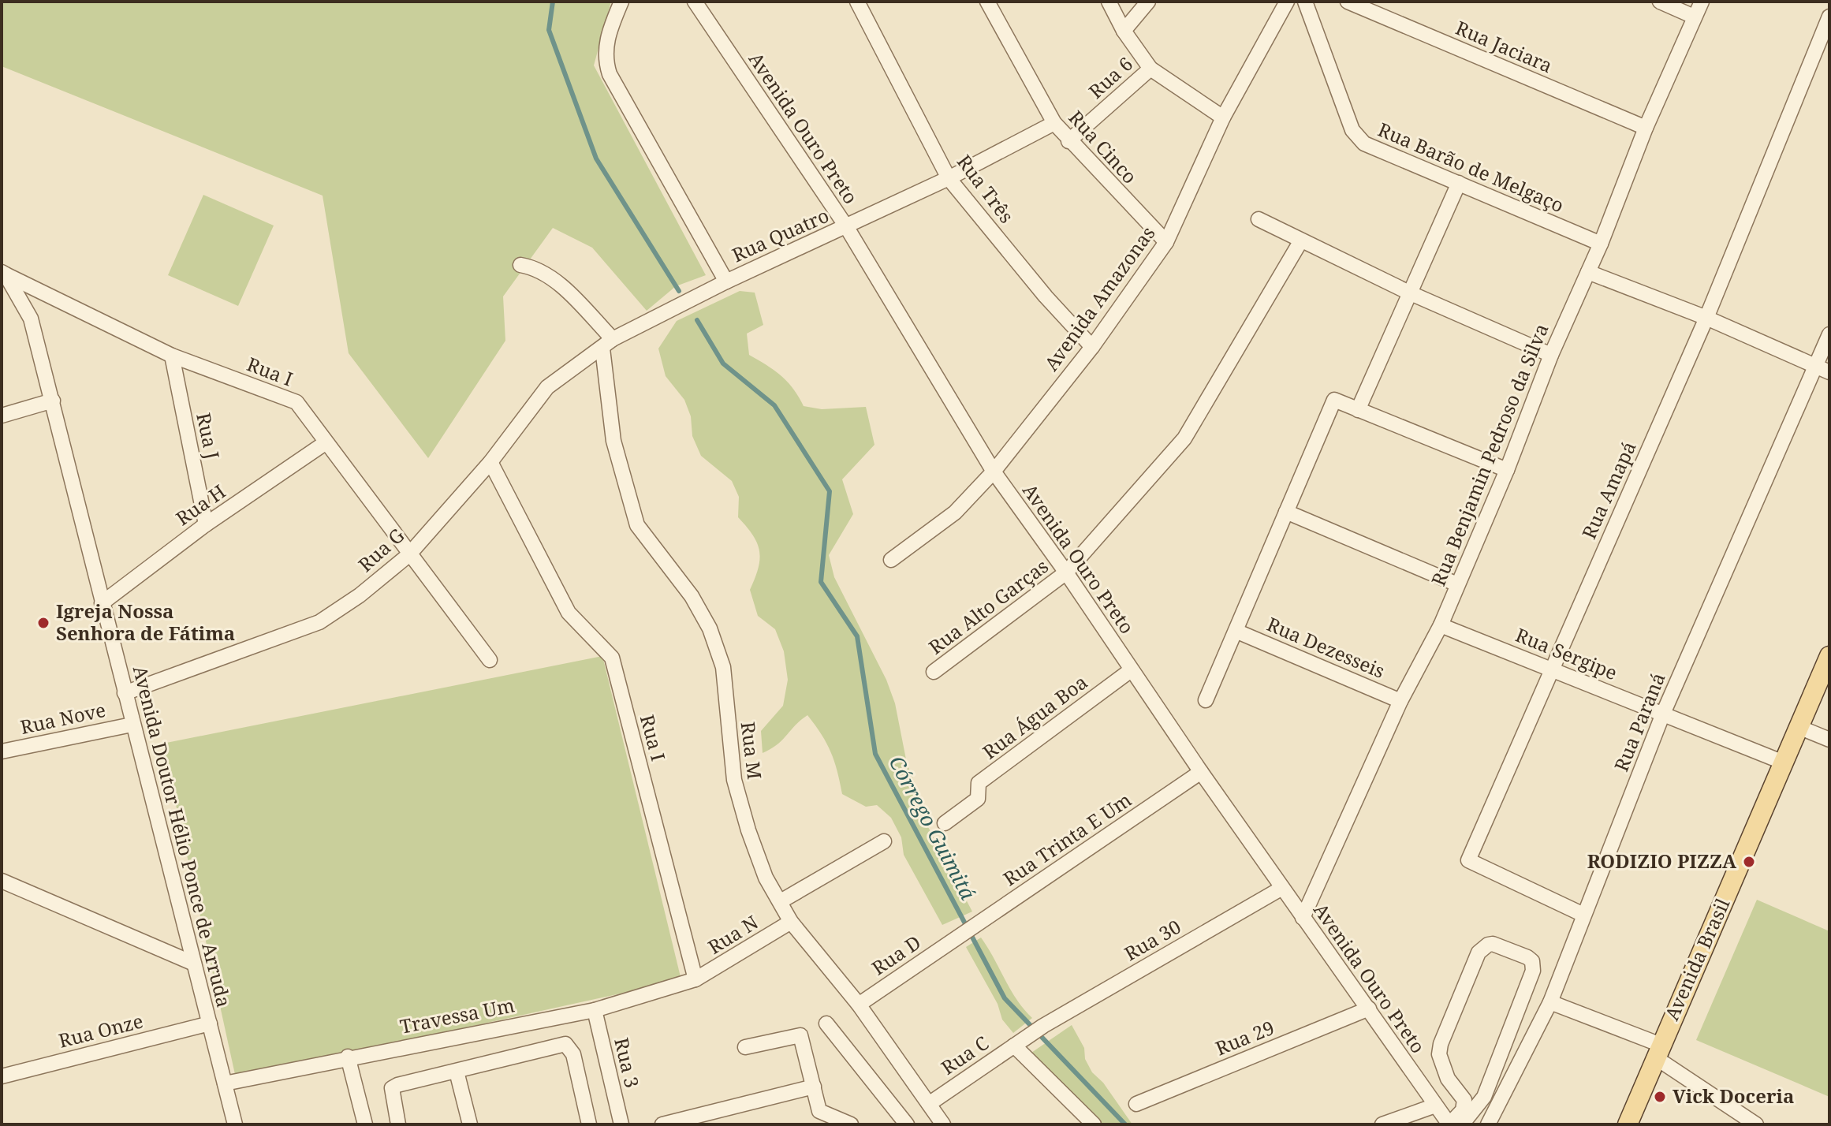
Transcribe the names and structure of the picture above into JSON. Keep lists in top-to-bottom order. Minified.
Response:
{"streets":{"main road":["Avenida Brasil"],"street":["Rua Jaciara","Rua 6","Avenida Ouro Preto","Rua Cinco","Rua Barão de Melgaço","Rua Três","Rua Quatro","Avenida Amazonas","Rua I","Rua J","Rua Benjamin Pedroso da Silva","Rua Amapá","Rua H","Rua G","Rua Alto Garças","Rua Dezesseis","Rua Sergipe","Rua Água Boa","Rua Nove","Rua Paraná","Rua M","Avenida Doutor Hélio Ponce de Arruda","Rua Trinta E Um","Rua N","Rua 30","Rua D","Travessa Um","Rua Onze","Rua 29","Rua C","Rua 3"]},"crossings":[["Rua Jaciara","Rua Benjamin Pedroso da Silva"],["Rua 6","Rua Cinco"],["Avenida Ouro Preto","Rua Quatro"],["Avenida Ouro Preto","Avenida Amazonas"],["Avenida Ouro Preto","Rua Benjamin Pedroso da Silva"],["Avenida Ouro Preto","Rua Alto Garças"],["Avenida Ouro Preto","Rua Água Boa"],["Avenida Ouro Preto","Rua Trinta E Um"],["Avenida Ouro Preto","Rua 30"],["Avenida Ouro Preto","Rua 29"],["Rua Cinco","Rua Quatro"],["Rua Cinco","Avenida Amazonas"],["Rua Barão de Melgaço","Rua Benjamin Pedroso da Silva"],["Rua Três","Rua Quatro"],["Rua Três","Avenida Amazonas"],["Rua Quatro","Rua G"],["Rua Quatro","Rua M"],["Rua I","Rua J"],["Rua I","Rua H"],["Rua I","Rua G"],["Rua I","Avenida Doutor Hélio Ponce de Arruda"],["Rua I","Rua N"],["Rua I","Travessa Um"],["Rua J","Rua H"],["Rua Benjamin Pedroso da Silva","Rua Dezesseis"],["Rua Benjamin Pedroso da Silva","Rua Sergipe"],["Rua Amapá","Rua Sergipe"],["Rua Amapá","Rua Paraná"],["Rua H","Avenida Doutor Hélio Ponce de Arruda"],["Rua G","Rua M"],["Rua G","Avenida Doutor Hélio Ponce de Arruda"],["Rua Sergipe","Rua Paraná"],["Rua Sergipe","Avenida Brasil"],["Rua Nove","Avenida Doutor Hélio Ponce de Arruda"],["Rua M","Rua N"],["Rua M","Rua D"],["Rua M","Rua C"],["Avenida Doutor Hélio Ponce de Arruda","Travessa Um"],["Avenida Doutor Hélio Ponce de Arruda","Rua Onze"],["Rua Trinta E Um","Rua D"],["Rua N","Travessa Um"],["Rua 30","Rua C"],["Travessa Um","Rua 3"]],"water":["Córrego Guimitá"],"places":["Igreja Nossa Senhora de Fátima","RODIZIO PIZZA","Vick Doceria"]}
